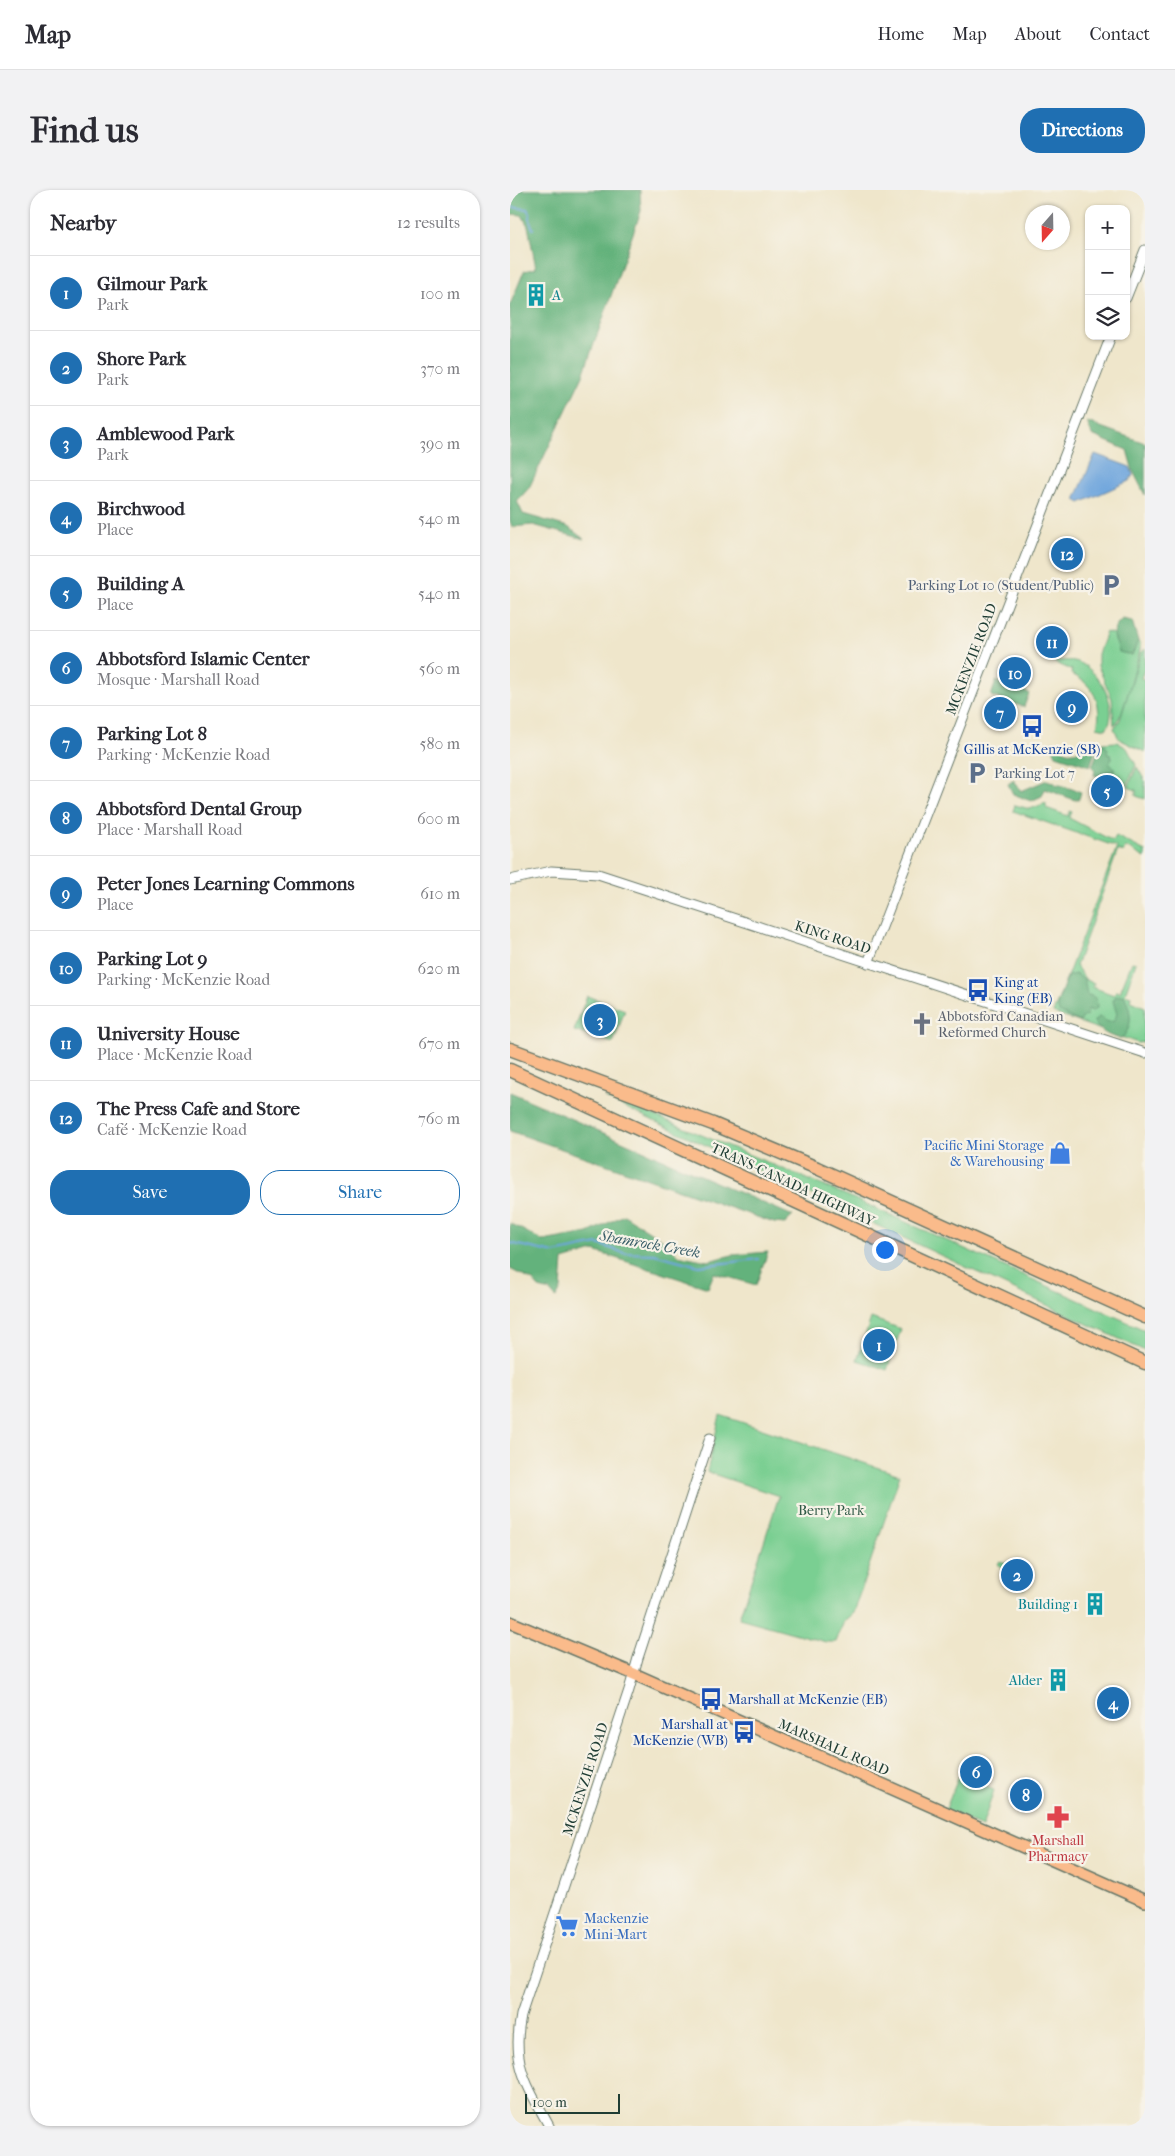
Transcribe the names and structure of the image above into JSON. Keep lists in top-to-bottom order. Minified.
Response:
{"streets":{"highway":["TRANS-CANADA HIGHWAY"],"main road":["MARSHALL ROAD"],"street":["MCKENZIE ROAD","KING ROAD"]},"crossings":[["MCKENZIE ROAD","KING ROAD"],["MCKENZIE ROAD","MARSHALL ROAD"]],"water":["Shamrock Creek"],"parks":["Berry Park"],"places":{"building":["A","Building 1","Alder"],"parking":["Parking Lot 10 (Student/Public)","Parking Lot 7"],"bus stop":["Gillis at McKenzie (SB)","King at King (EB)","Marshall at McKenzie (EB)","Marshall at McKenzie (WB)"],"church":["Abbotsford Canadian Reformed Church"],"shop":["Pacific Mini Storage & Warehousing"],"pharmacy":["Marshall Pharmacy"],"supermarket":["Mackenzie Mini-Mart"]},"scale_bar":"100 m","north":"bottom","page":{"header":"Map","nav":["Home","Map","About","Contact"],"buttons":["Directions",["Save","Share"]],"title":"Find us","heading":["Nearby","12 results"],"map_buttons":["+","−"],"list":[{"mark":"1","name":"Gilmour Park","note":"Park","value":"100 m"},{"mark":"2","name":"Shore Park","note":"Park","value":"370 m"},{"mark":"3","name":"Amblewood Park","note":"Park","value":"390 m"},{"mark":"4","name":"Birchwood","note":"Place","value":"540 m"},{"mark":"5","name":"Building A","note":"Place","value":"540 m"},{"mark":"6","name":"Abbotsford Islamic Center","note":"Mosque · Marshall Road","value":"560 m"},{"mark":"7","name":"Parking Lot 8","note":"Parking · McKenzie Road","value":"580 m"},{"mark":"8","name":"Abbotsford Dental Group","note":"Place · Marshall Road","value":"600 m"},{"mark":"9","name":"Peter Jones Learning Commons","note":"Place","value":"610 m"},{"mark":"10","name":"Parking Lot 9","note":"Parking · McKenzie Road","value":"620 m"},{"mark":"11","name":"University House","note":"Place · McKenzie Road","value":"670 m"},{"mark":"12","name":"The Press Cafe and Store","note":"Café · McKenzie Road","value":"760 m"}],"pins":["12","11","10","9","7","5","3","1","2","4","6","8"],"scale":"100 m"}}
